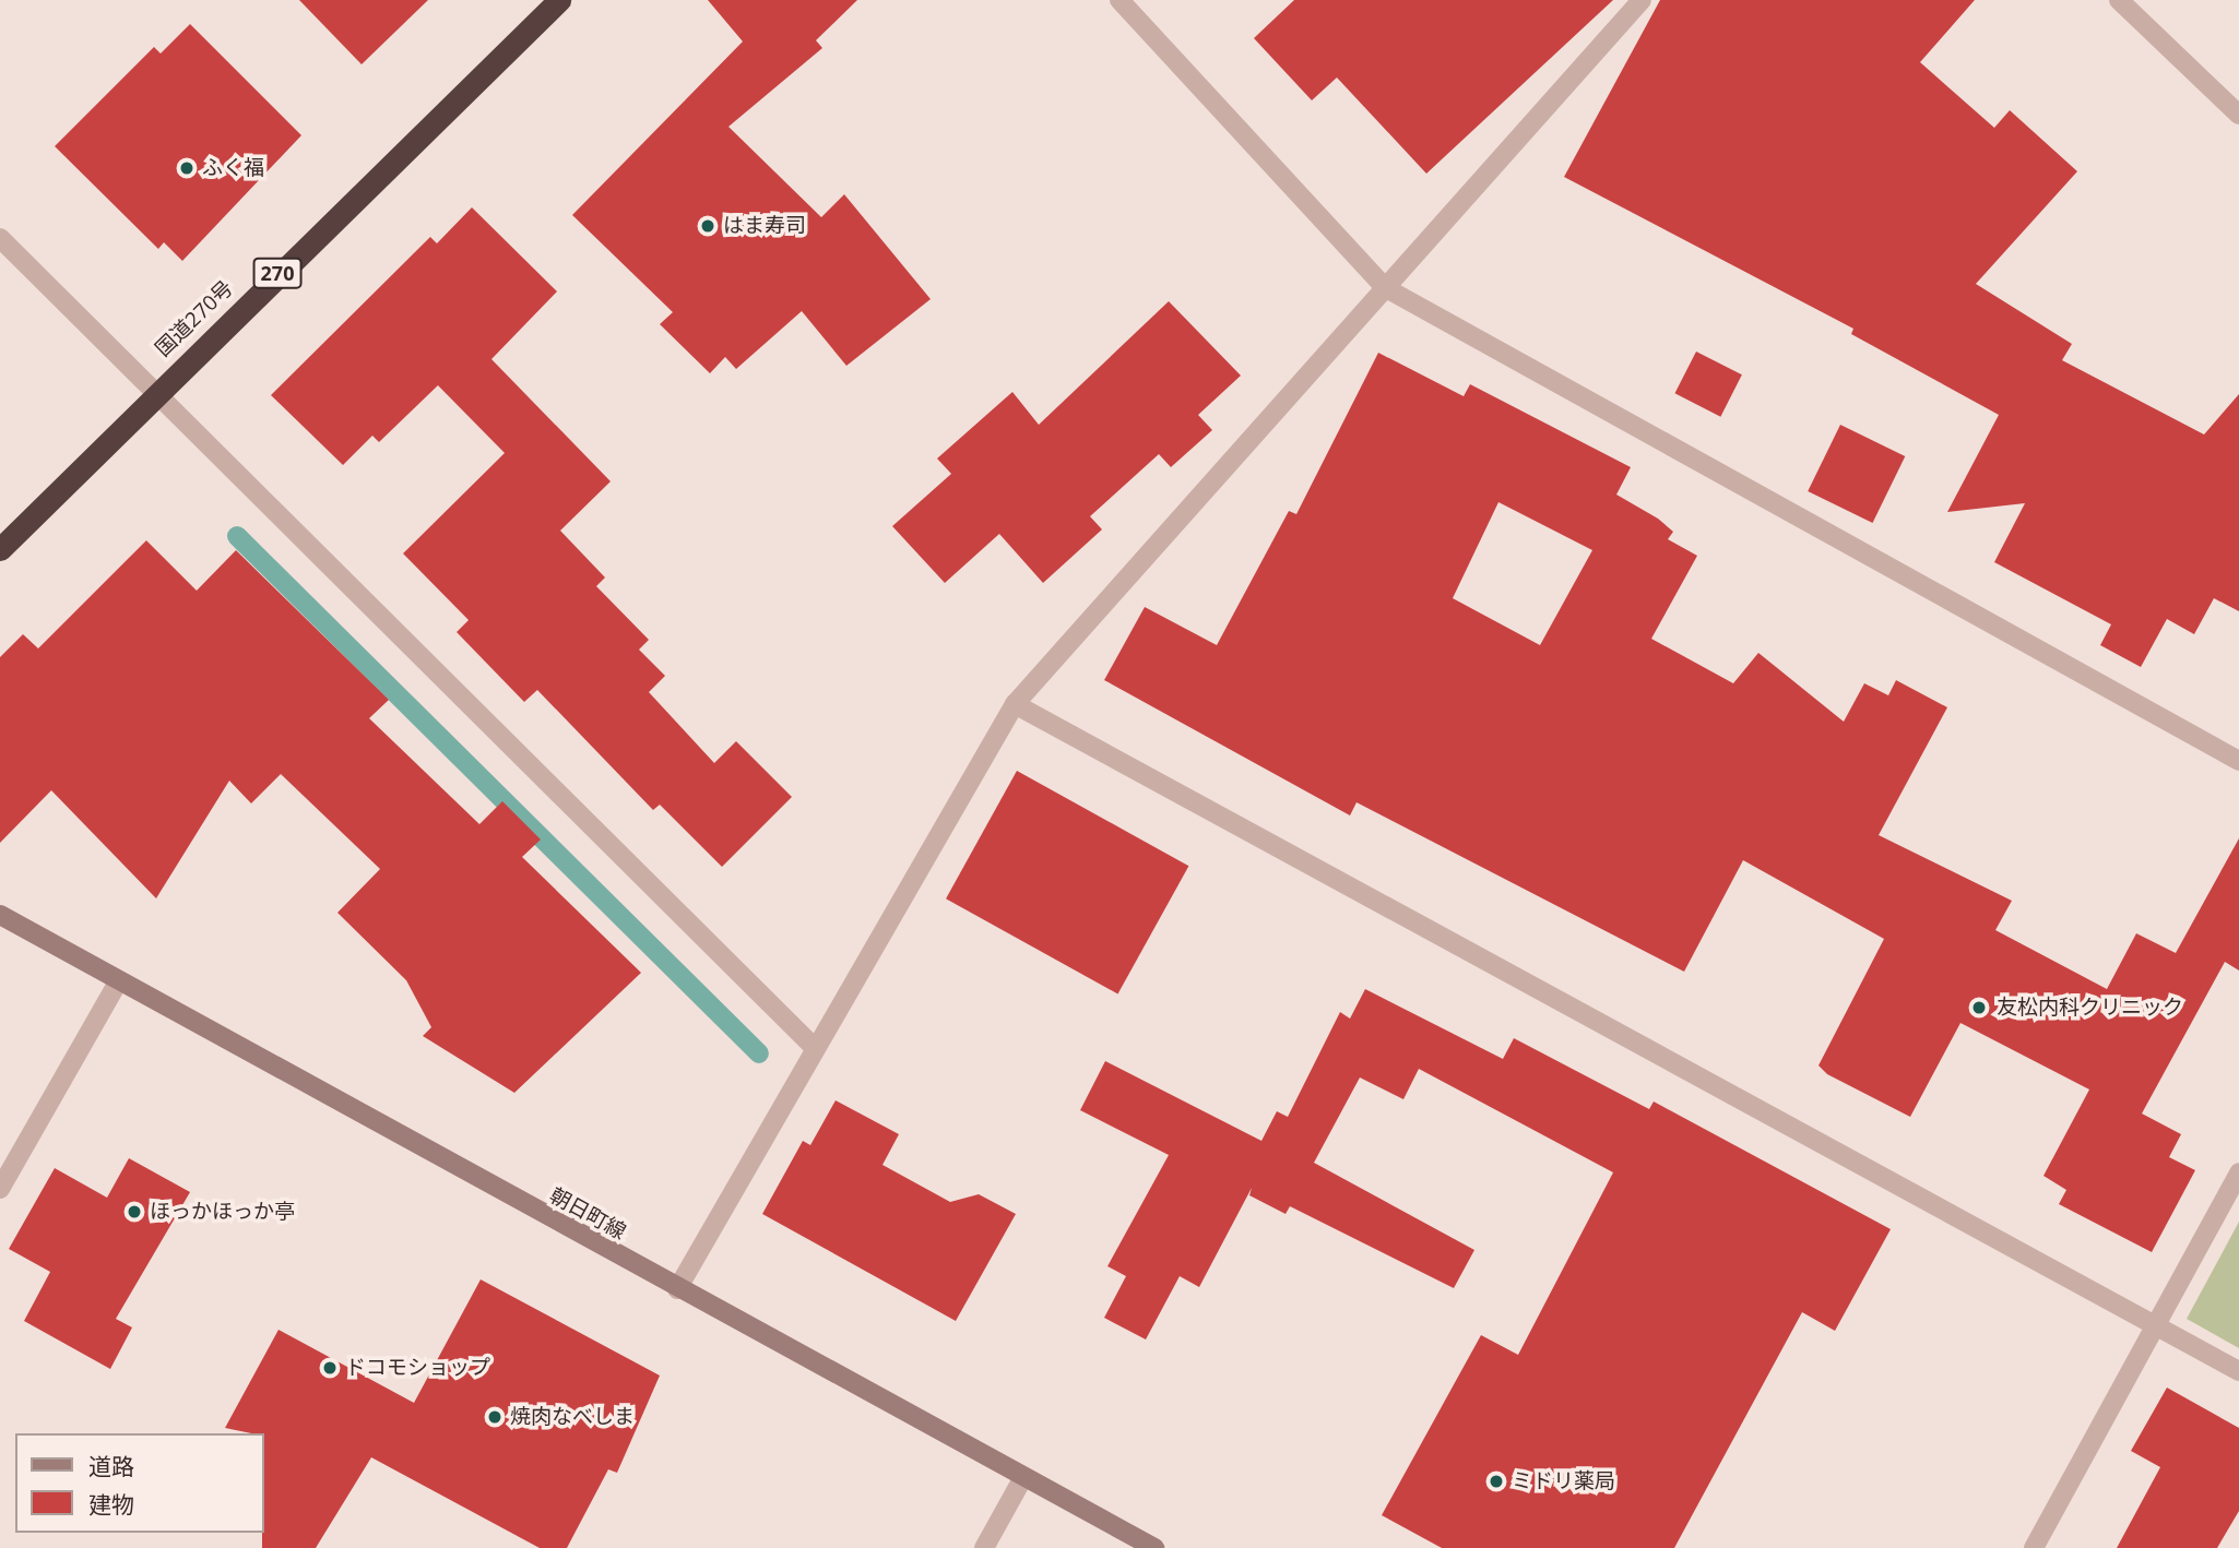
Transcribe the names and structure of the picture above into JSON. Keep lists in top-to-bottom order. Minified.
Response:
{"streets":{"highway":["270","国道270号"],"street":["朝日町線"]},"places":["ふく福","はま寿司","友松内科クリニック","ほっかほっか亭","ドコモショップ","焼肉なべしま","ミドリ薬局"],"legend":["道路","建物"]}
